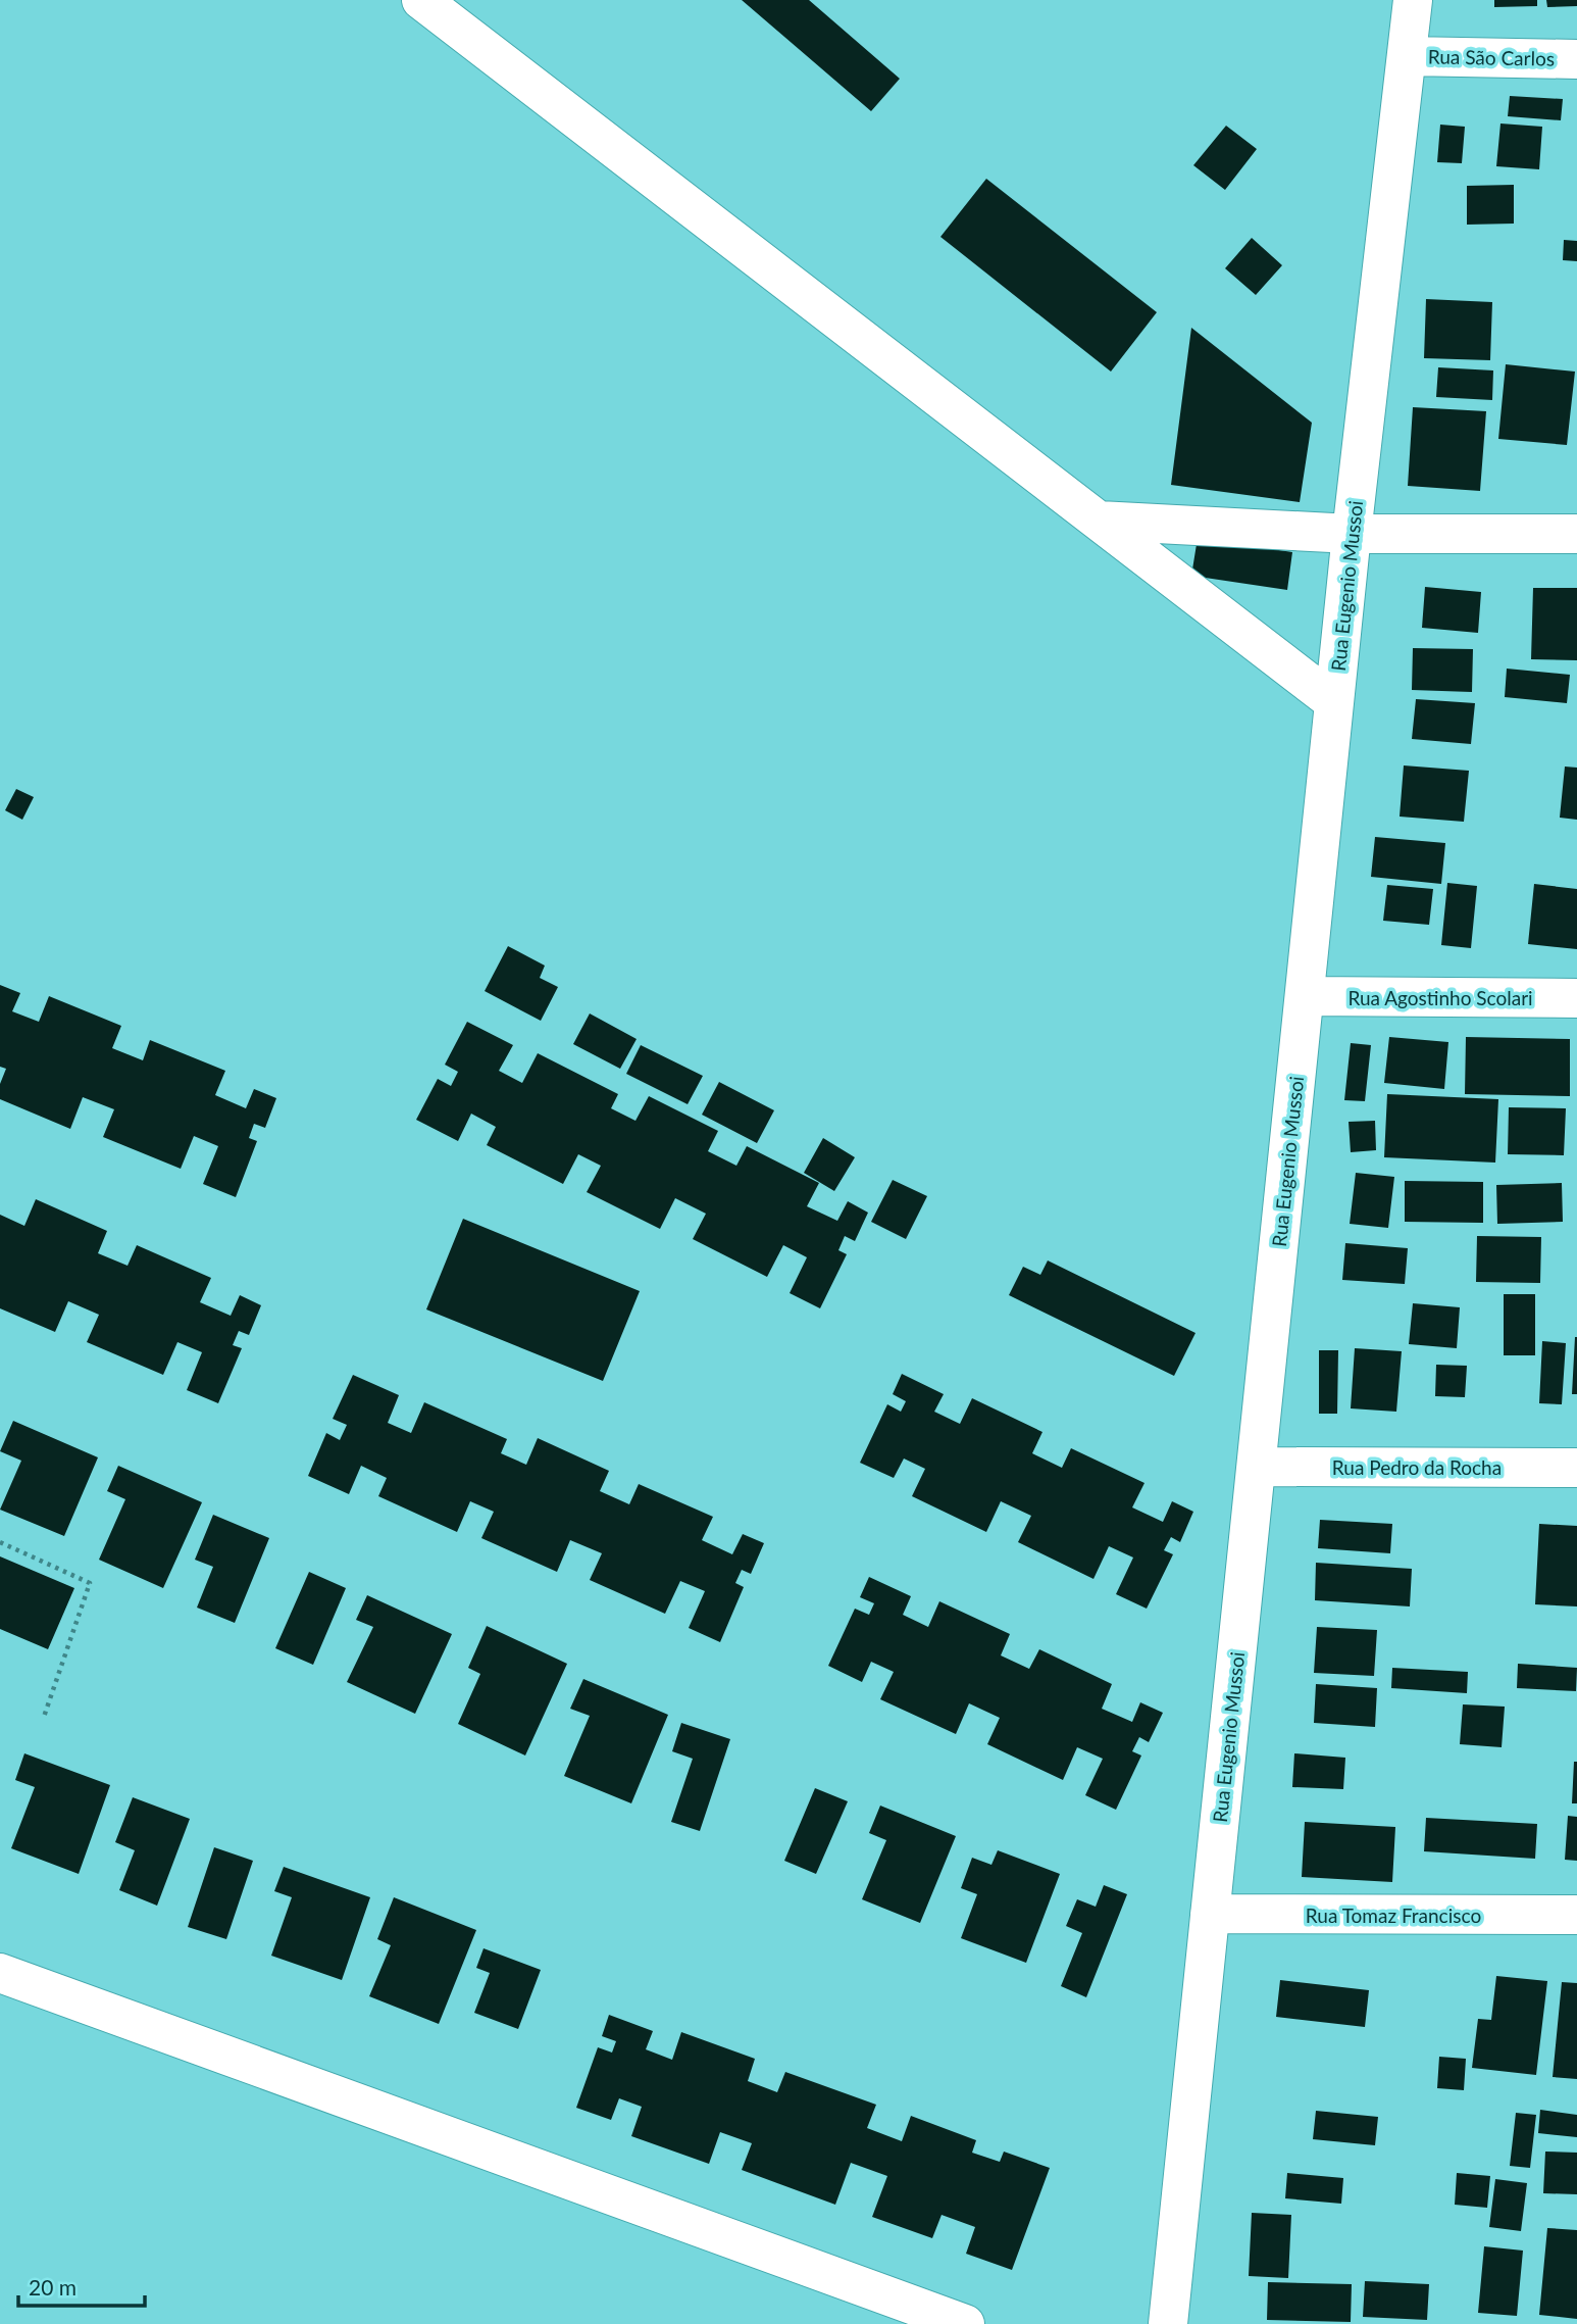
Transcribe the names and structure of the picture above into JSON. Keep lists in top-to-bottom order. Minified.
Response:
{"streets":{"street":["Rua São Carlos","Rua Eugenio Mussoi","Rua Agostinho Scolari","Rua Pedro da Rocha","Rua Tomaz Francisco"]},"crossings":[["Rua São Carlos","Rua Eugenio Mussoi"],["Rua Eugenio Mussoi","Rua Agostinho Scolari"],["Rua Eugenio Mussoi","Rua Pedro da Rocha"],["Rua Eugenio Mussoi","Rua Tomaz Francisco"]],"scale_bar":"20 m"}
